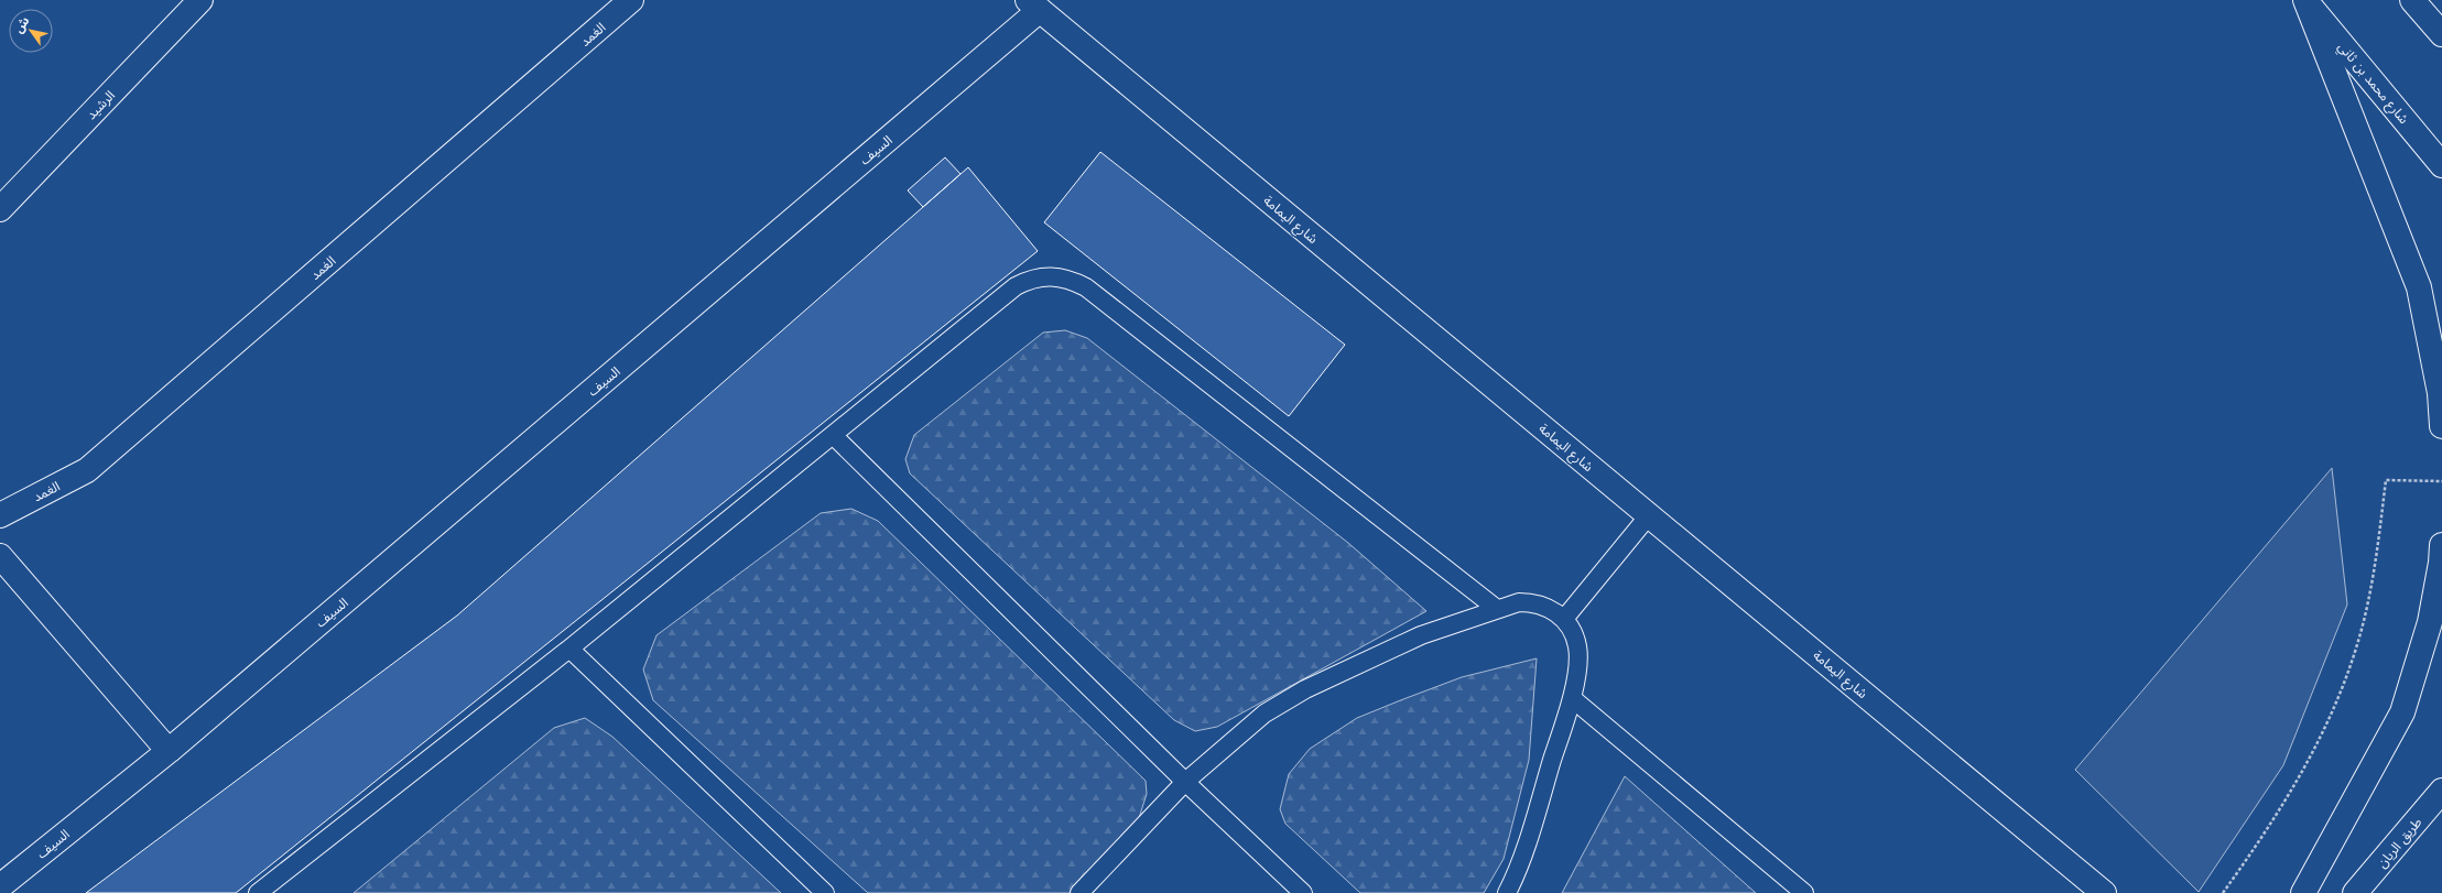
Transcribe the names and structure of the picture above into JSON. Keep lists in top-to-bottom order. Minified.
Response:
{"streets":{"main road":["الغمد","شارع محمد بن ثاني","الرشيد","السيف","شارع اليمامة","طريق الريان"]},"crossings":[["السيف","شارع اليمامة"]],"north":"top left"}
